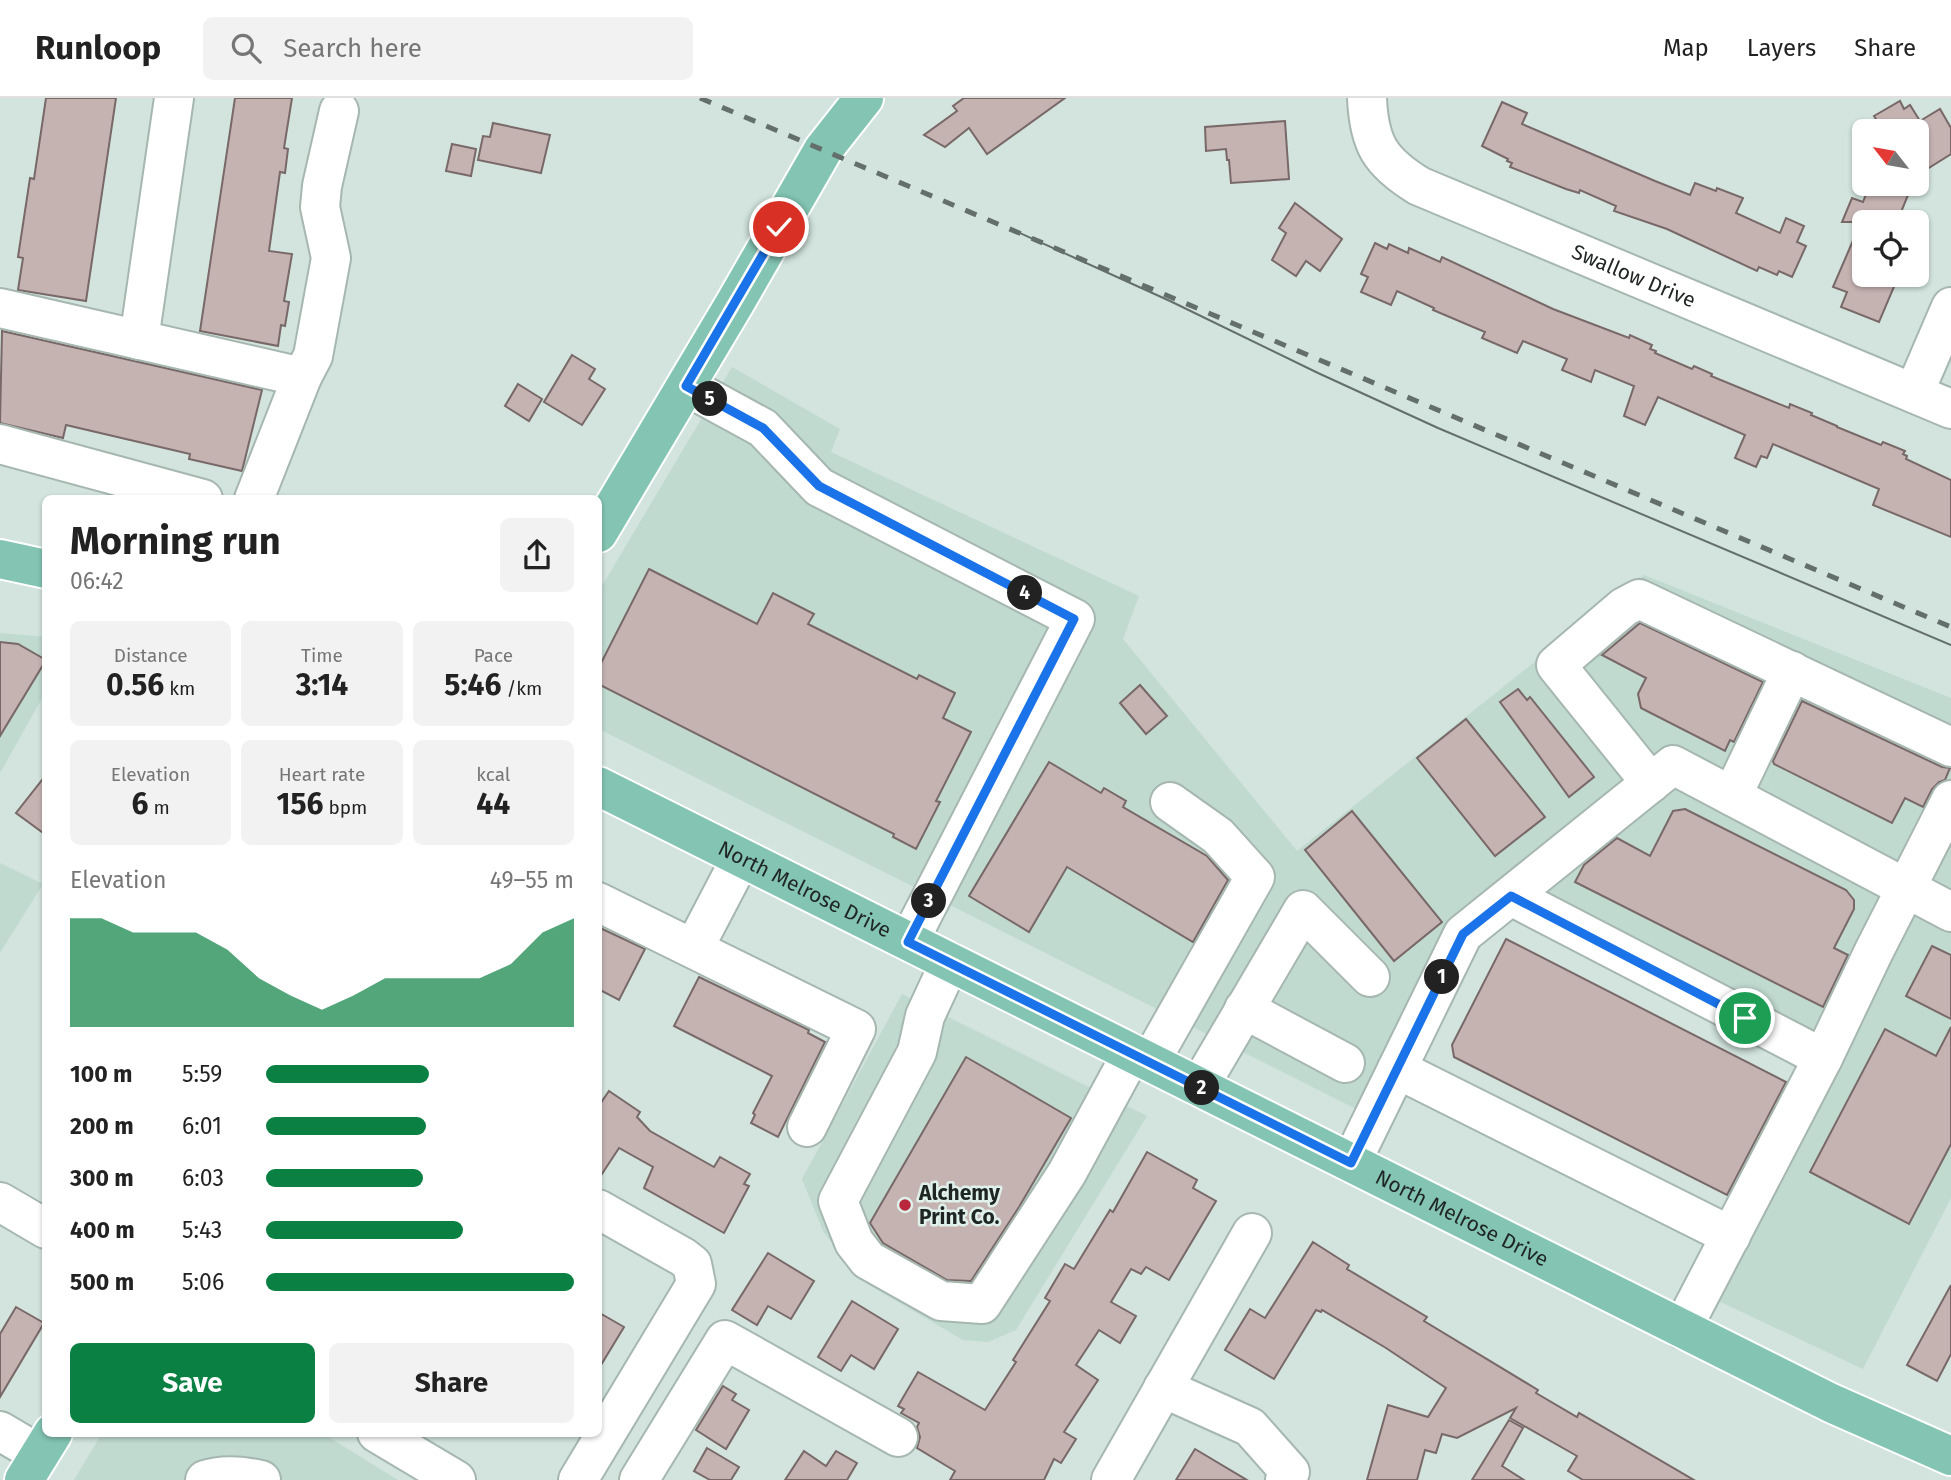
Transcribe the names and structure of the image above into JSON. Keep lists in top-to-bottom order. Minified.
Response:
{"streets":{"main road":["North Melrose Drive"],"street":["Swallow Drive"]},"places":["Alchemy Print Co."],"north":"top left","page":{"header":"Runloop","search":"Search here","nav":["Map","Layers","Share"],"pins":["5","4","3","1","2"],"heading":["Morning run","06:42"],"stats":[["Distance","0.56 km"],["Time","3:14"],["Pace","5:46 /km"],["Elevation","6 m"],["Heart rate","156 bpm"],["kcal","44"]],"chart":["Elevation","49–55 m"],"list":[{"name":"100 m","note":"5:59"},{"name":"200 m","note":"6:01"},{"name":"300 m","note":"6:03"},{"name":"400 m","note":"5:43"},{"name":"500 m","note":"5:06"}],"buttons":["Save","Share"]}}
